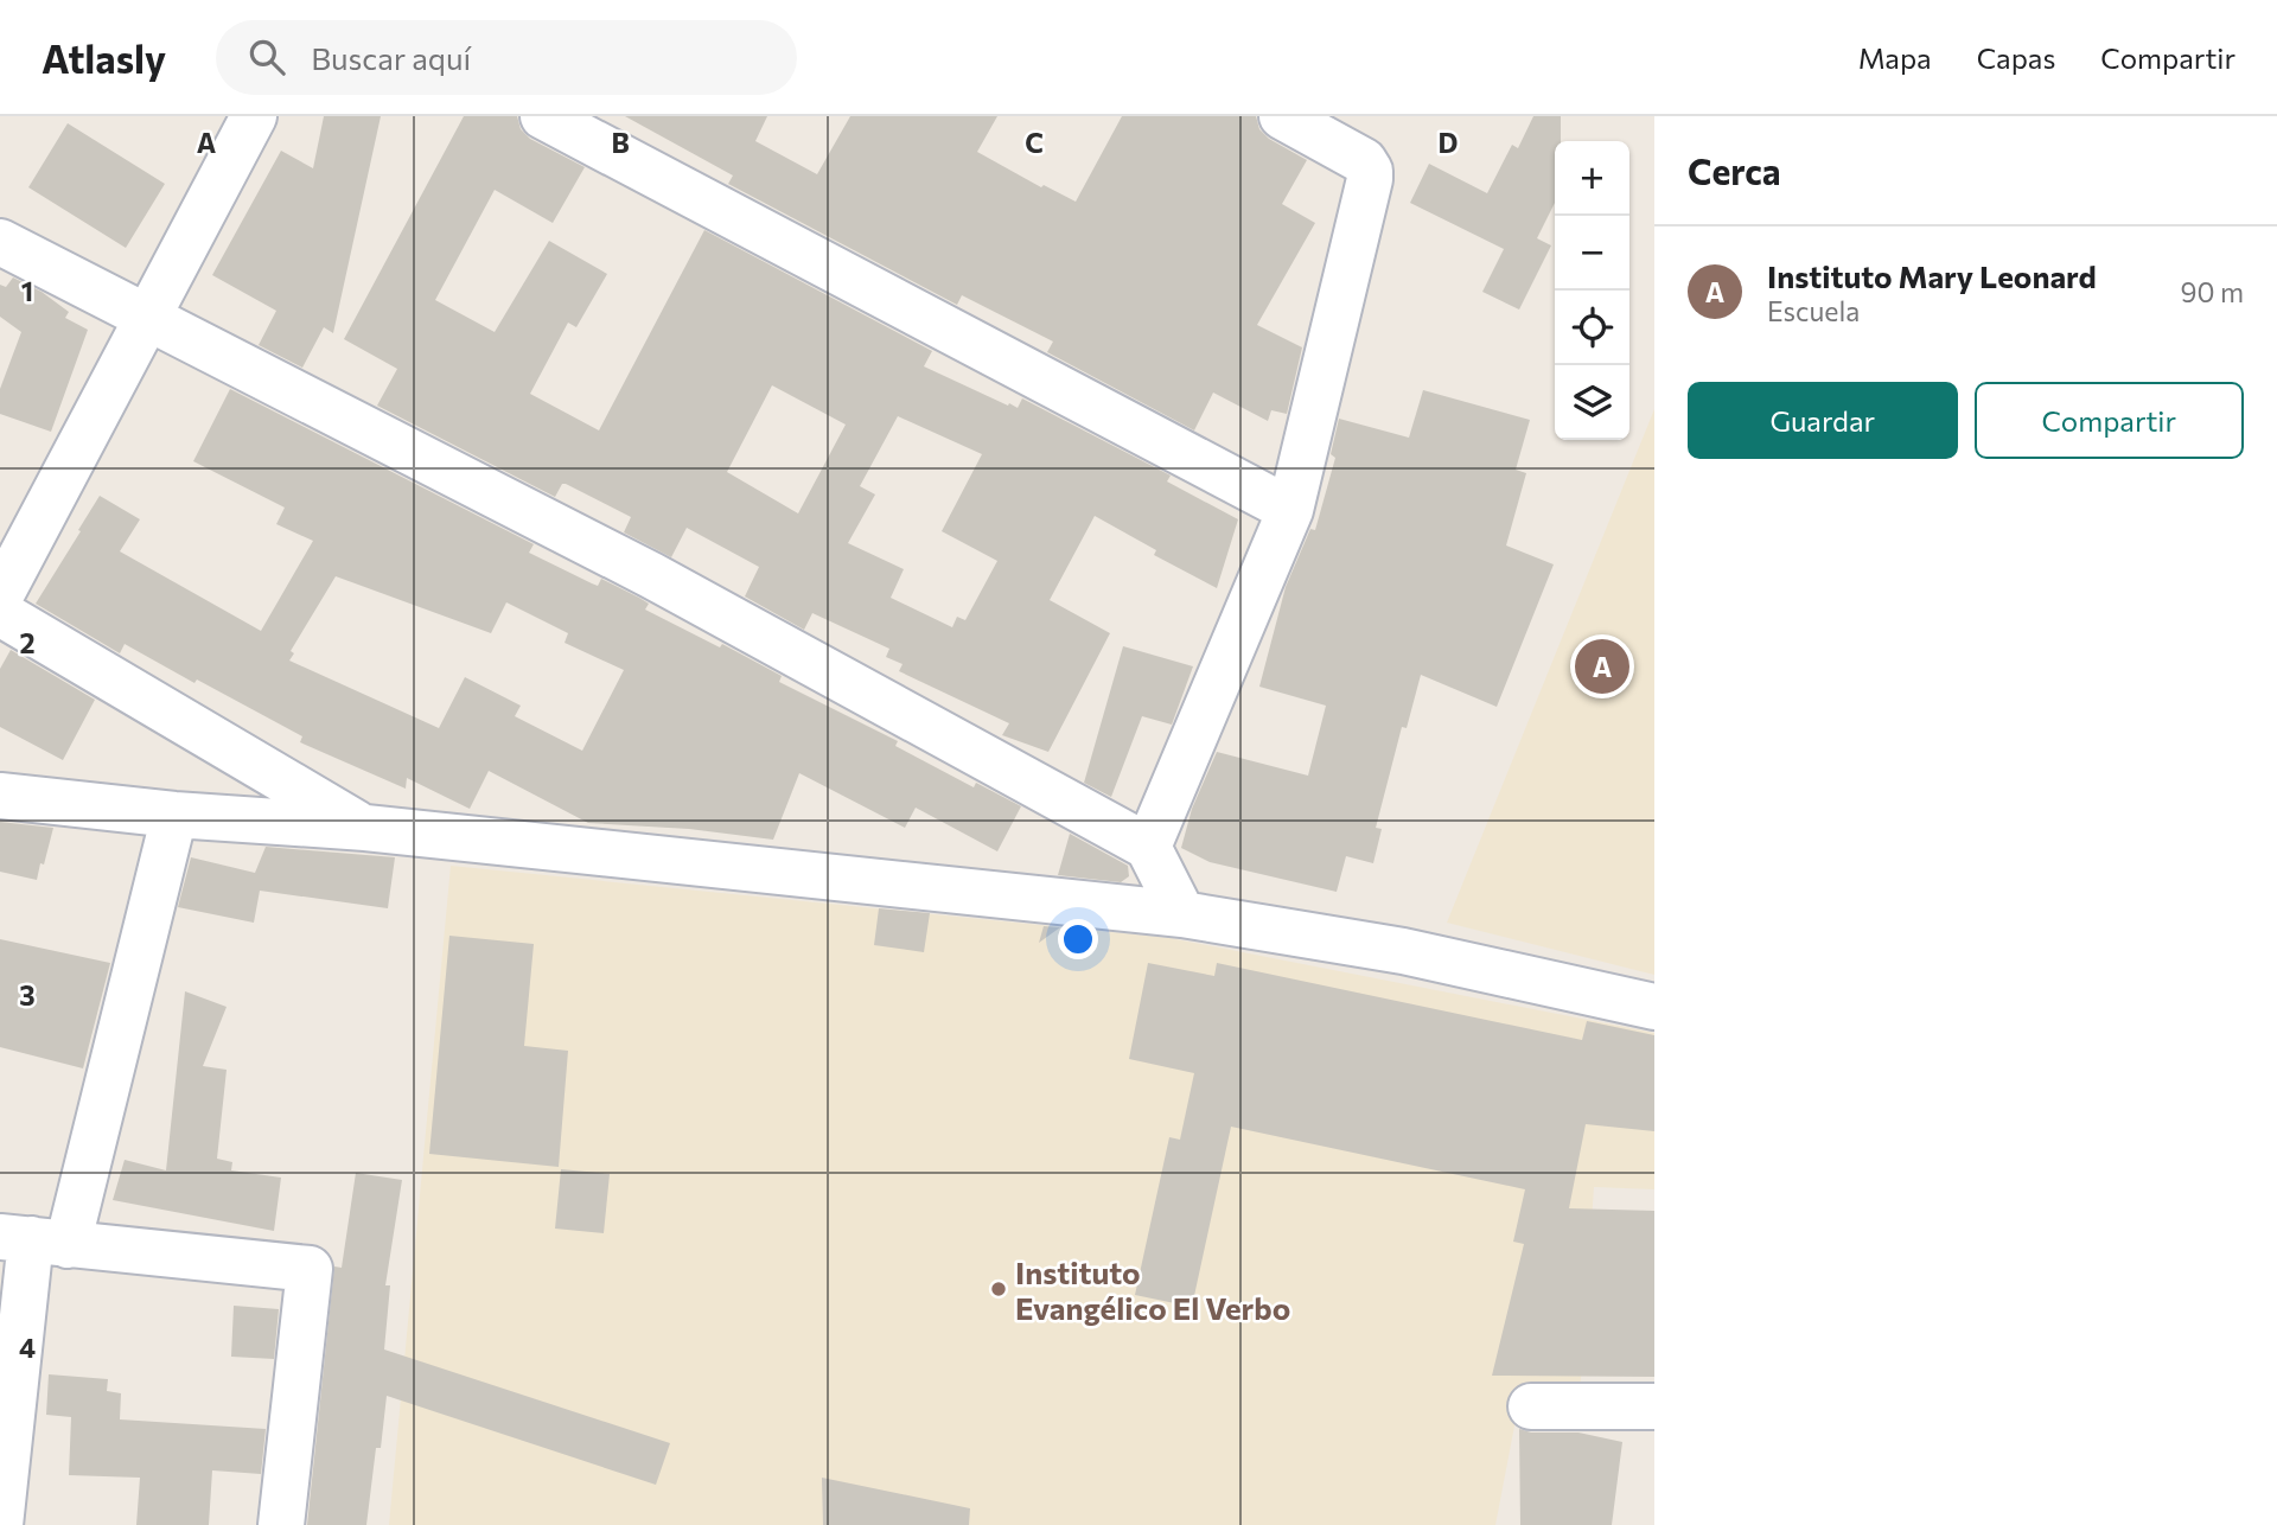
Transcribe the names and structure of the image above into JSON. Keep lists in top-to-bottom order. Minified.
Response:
{"places":["Instituto Evangélico El Verbo"],"page":{"header":"Atlasly","search":"Buscar aquí","nav":["Mapa","Capas","Compartir"],"heading":"Cerca","map_buttons":["+","−"],"list":[{"mark":"A","name":"Instituto Mary Leonard","note":"Escuela","value":"90 m"}],"buttons":["Guardar","Compartir"],"pins":"A"},"grid":{"columns":["A","B","C","D"],"rows":["1","2","3","4"]}}
